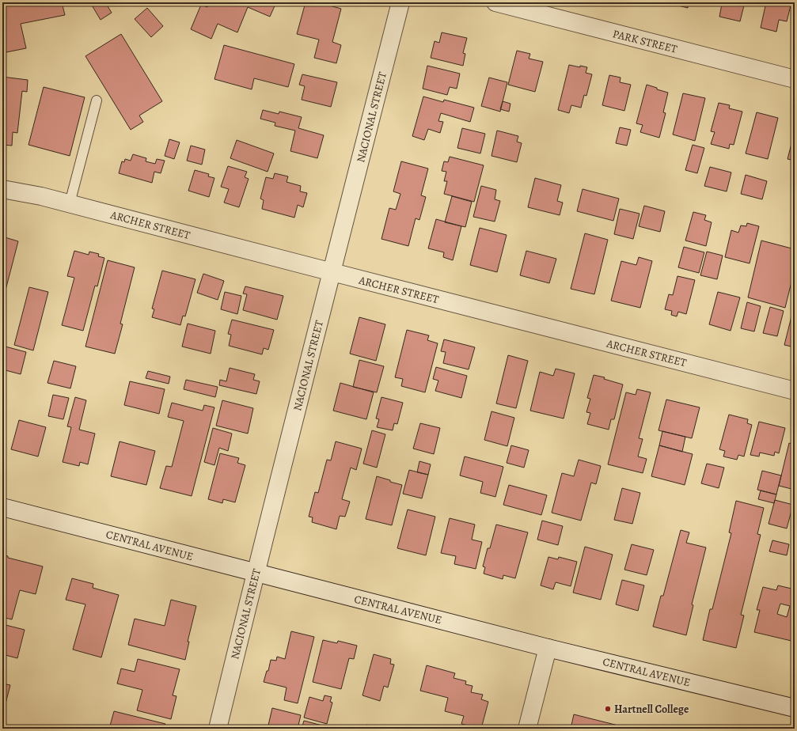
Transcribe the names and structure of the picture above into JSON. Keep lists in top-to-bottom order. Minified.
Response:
{"streets":{"street":["PARK STREET","NACIONAL STREET","ARCHER STREET","CENTRAL AVENUE"]},"crossings":[["NACIONAL STREET","ARCHER STREET"],["NACIONAL STREET","CENTRAL AVENUE"]],"places":["Hartnell College"]}
